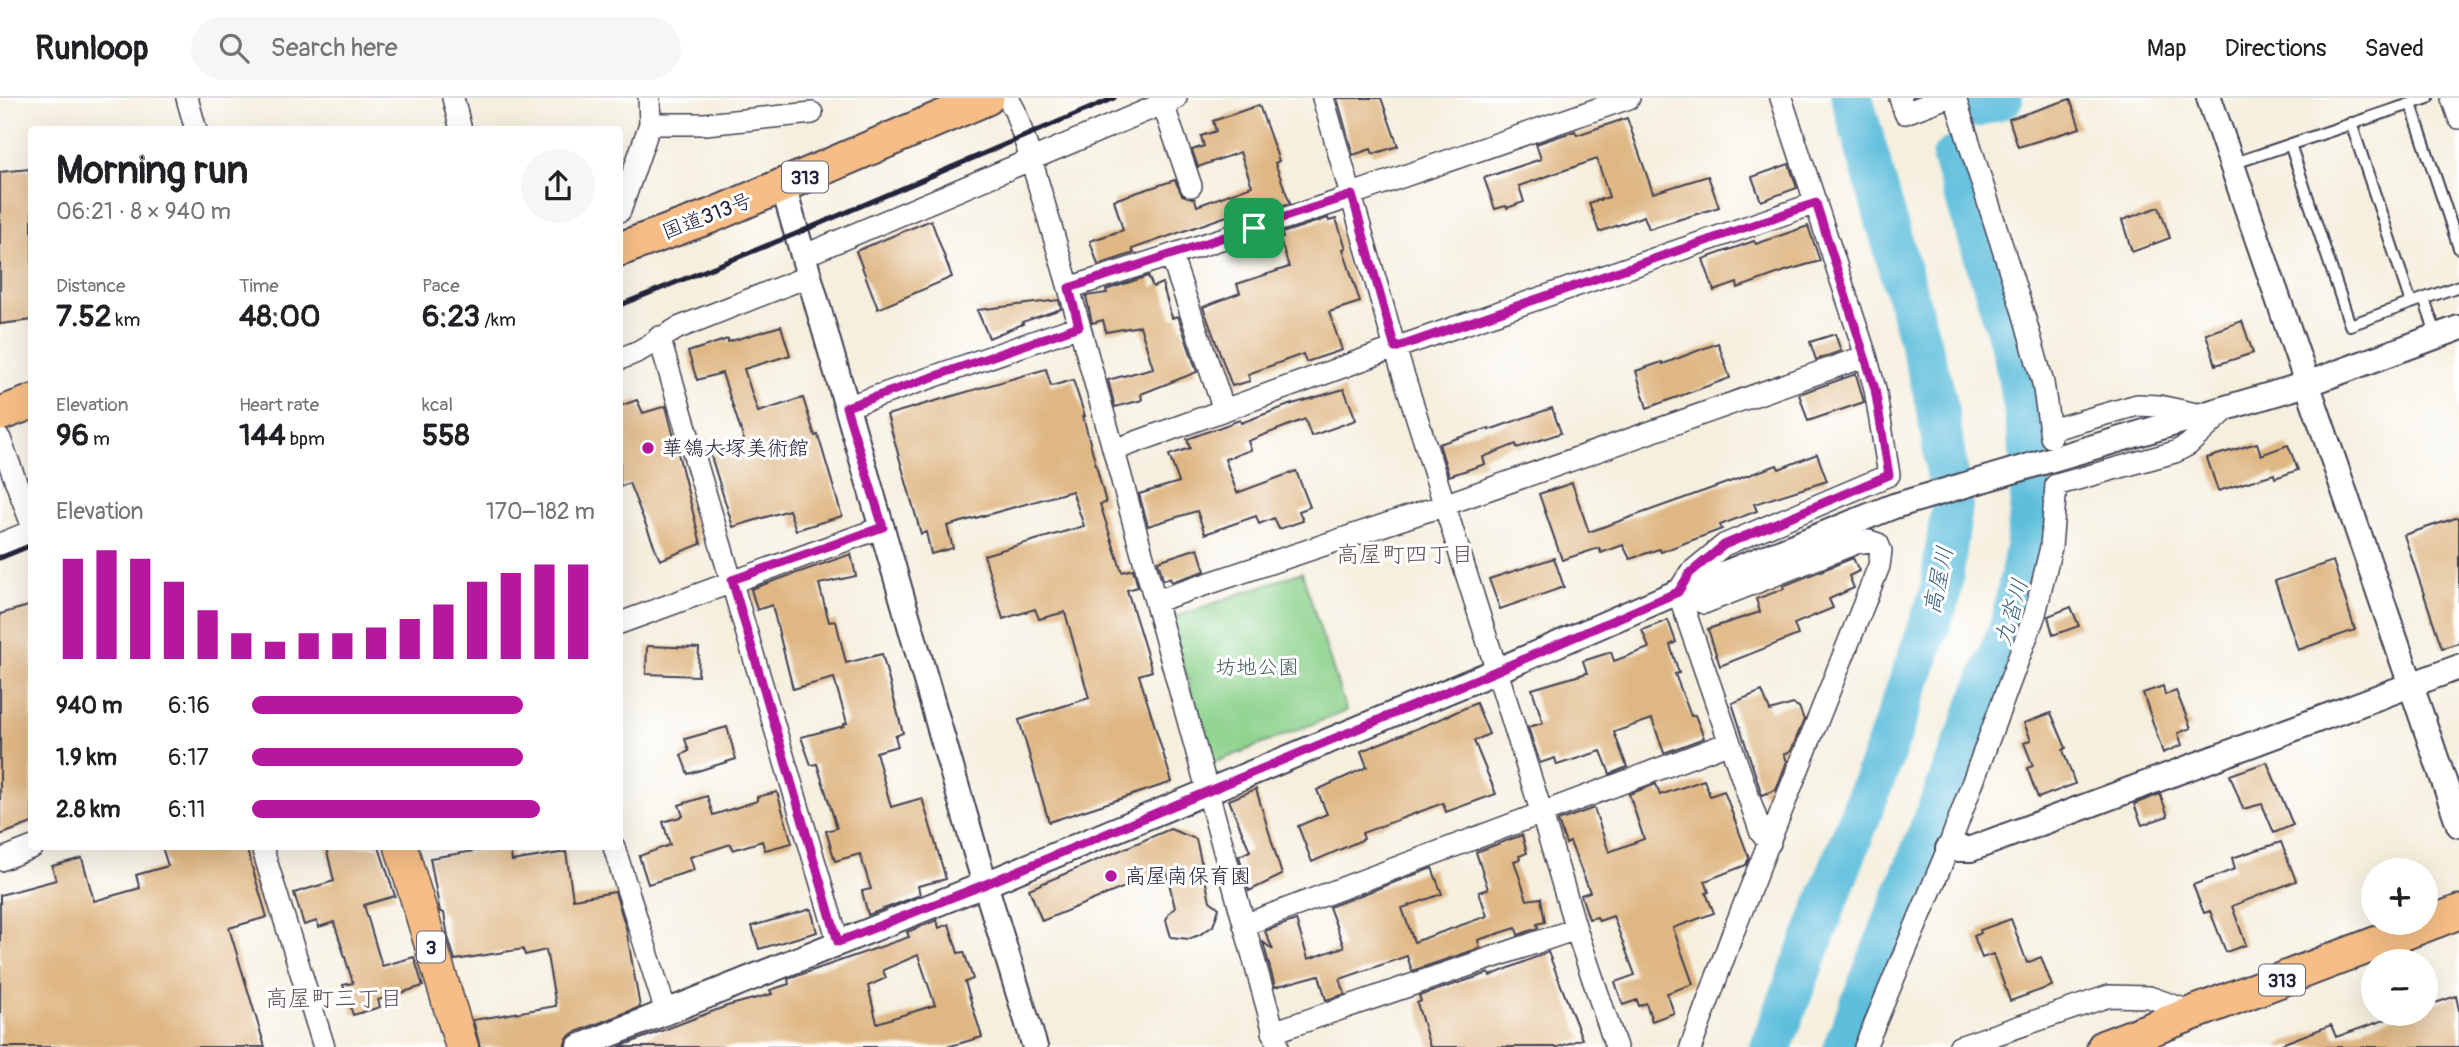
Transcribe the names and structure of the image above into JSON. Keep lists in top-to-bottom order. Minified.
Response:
{"streets":{"highway":["313","国道313号"],"main road":["3"]},"districts":["高屋町四丁目","高屋町三丁目"],"water":["高屋川","九沓川"],"parks":["坊地公園"],"places":["華鴒大塚美術館","高屋南保育園"],"page":{"header":"Runloop","search":"Search here","nav":["Map","Directions","Saved"],"heading":["Morning run","06:21 · 8 × 940 m"],"stats":[["Distance","7.52 km"],["Time","48:00"],["Pace","6:23 /km"],["Elevation","96 m"],["Heart rate","144 bpm"],["kcal","558"]],"chart":["Elevation","170–182 m"],"list":[{"name":"940 m","note":"6:16"},{"name":"1.9 km","note":"6:17"},{"name":"2.8 km","note":"6:11"}],"map_buttons":["+","−"]}}
